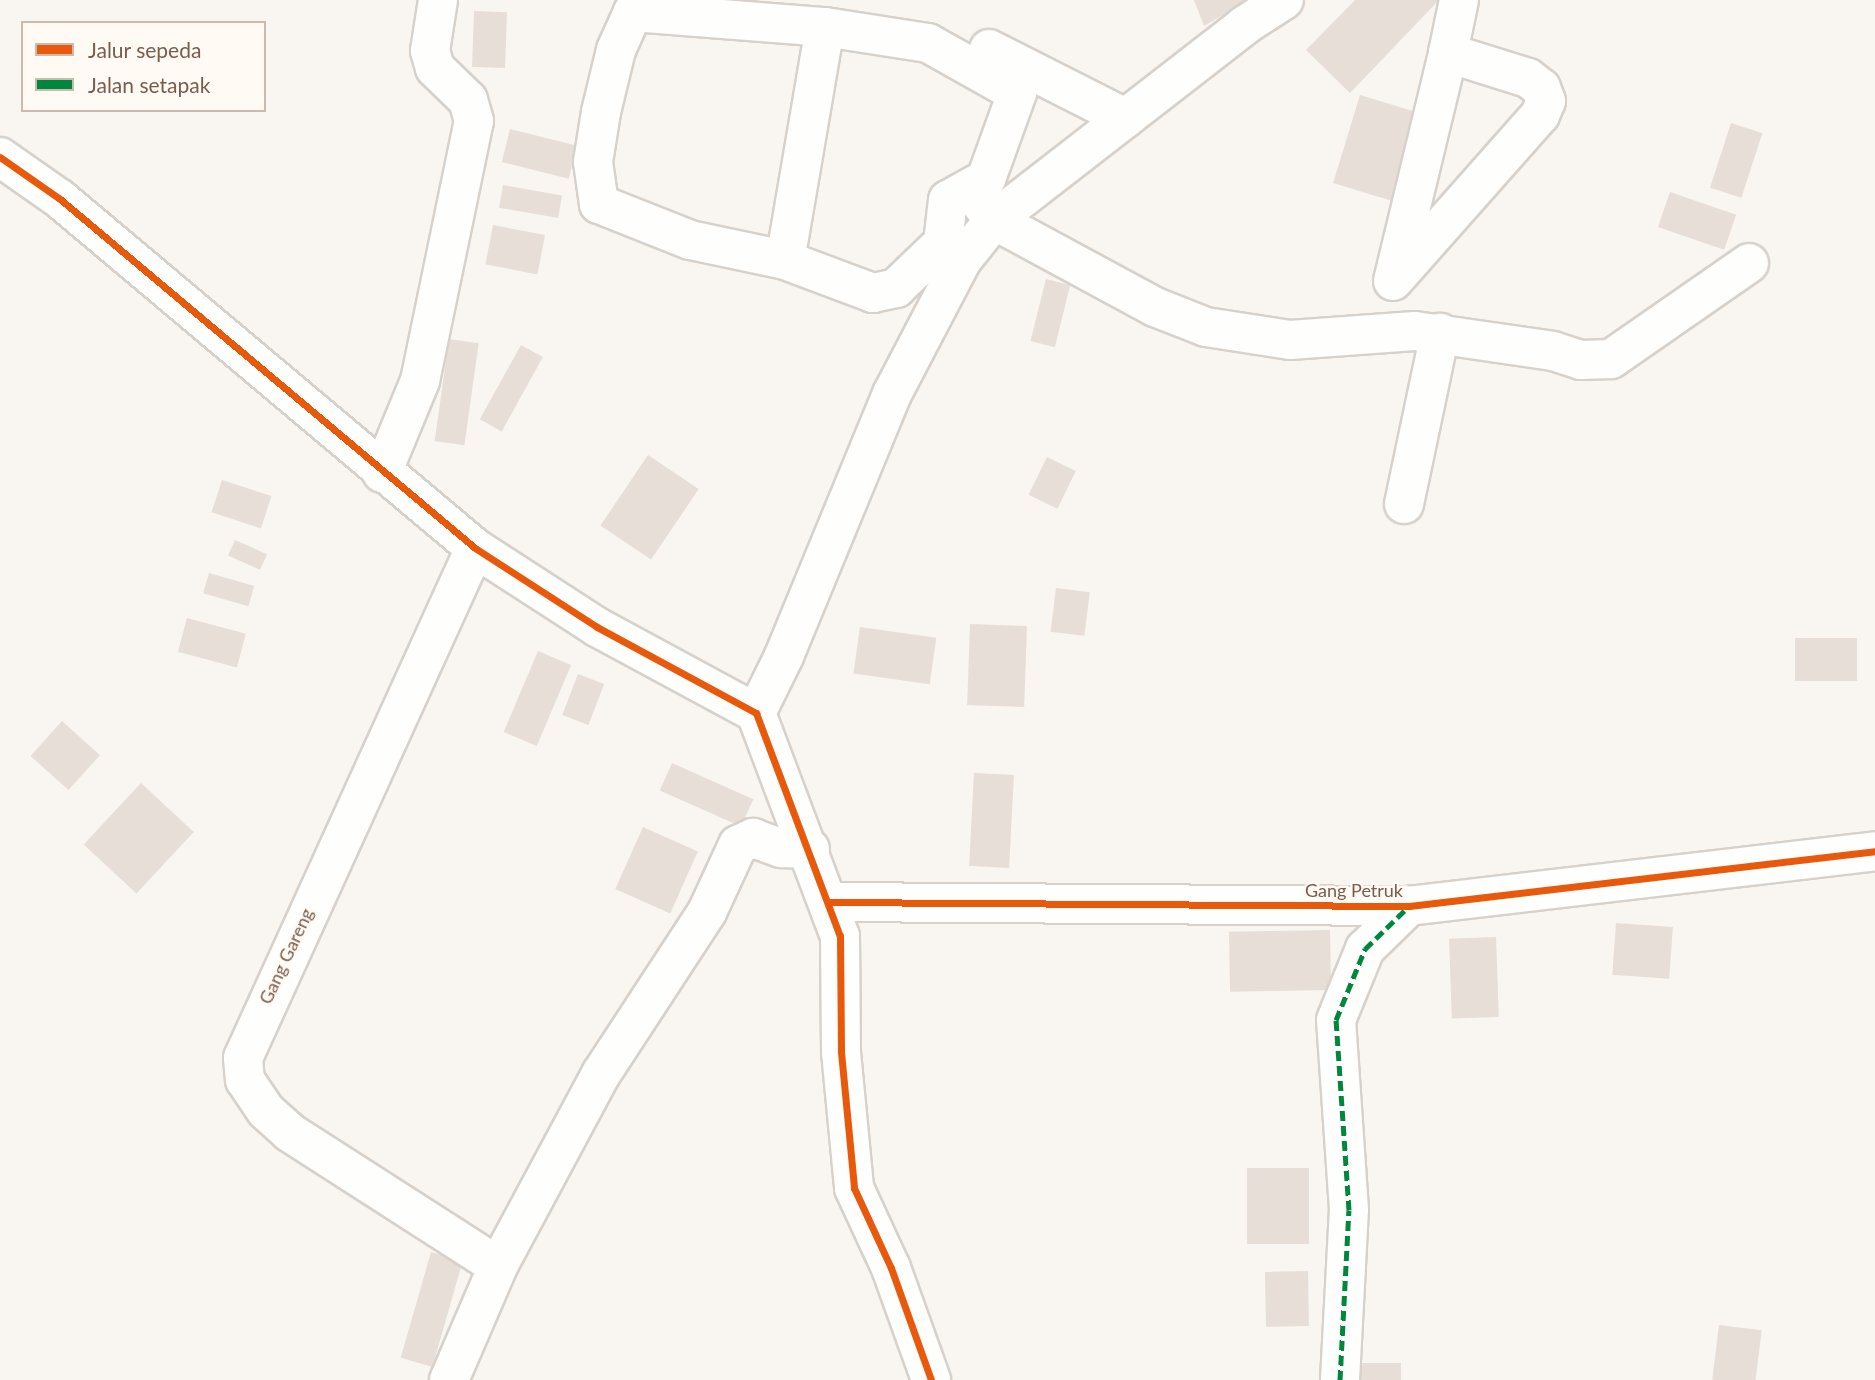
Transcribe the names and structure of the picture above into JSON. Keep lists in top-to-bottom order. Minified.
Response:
{"streets":{"street":["Gang Petruk","Gang Gareng"]},"legend":["Jalur sepeda","Jalan setapak"]}
